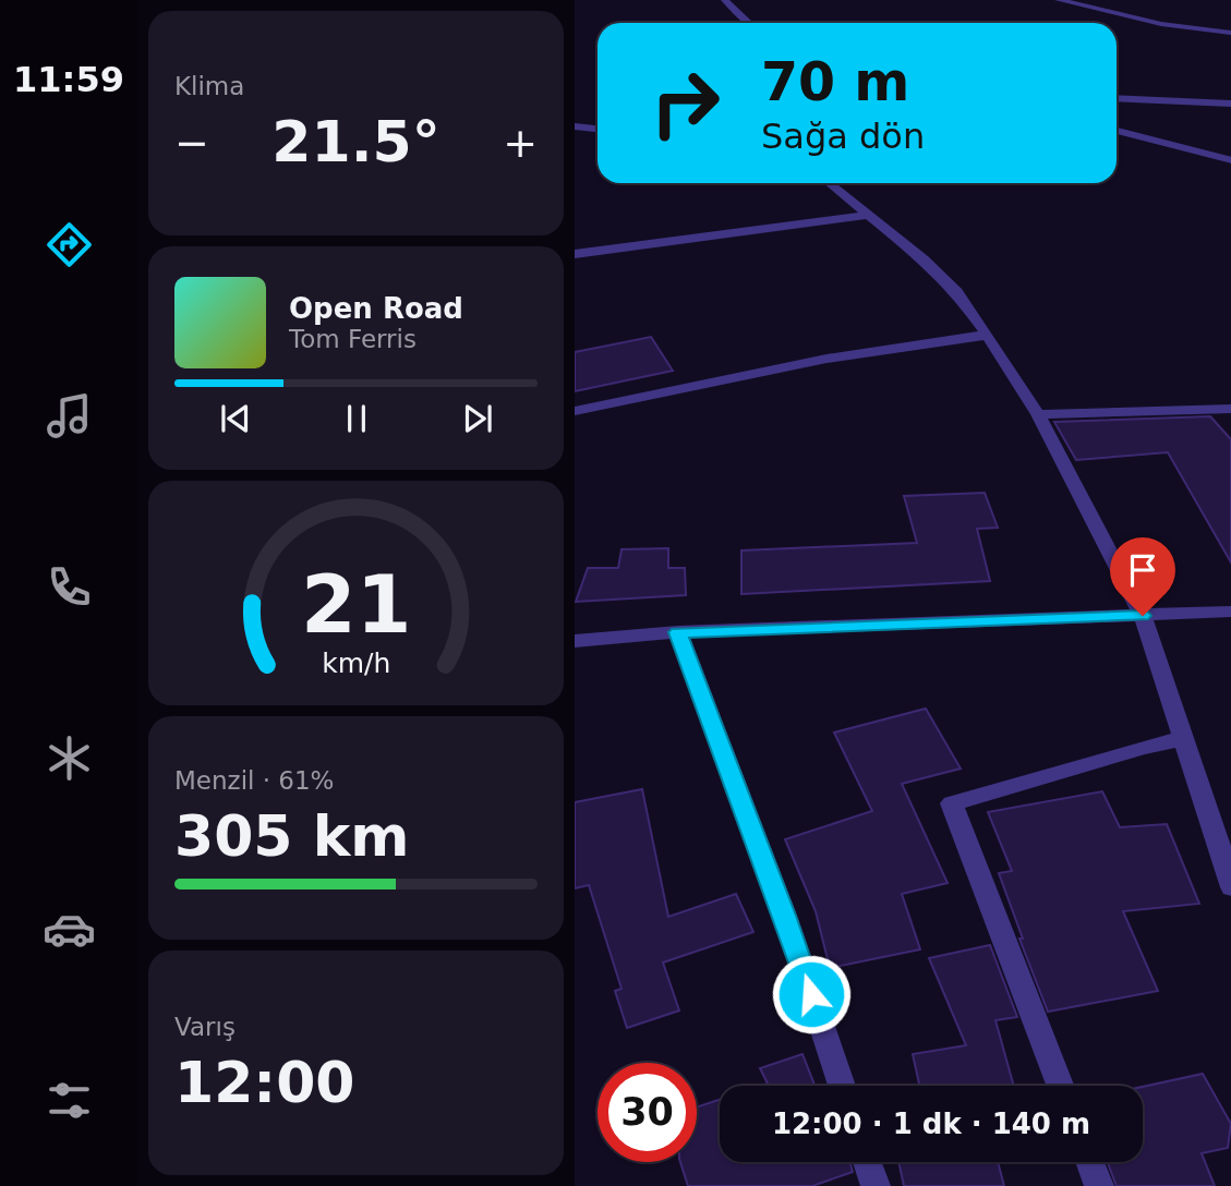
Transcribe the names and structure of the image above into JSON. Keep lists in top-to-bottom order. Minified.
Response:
{"page":{"tabs":"11:59","tile":["Klima",["Menzil · 61%","305 km"],["Varış","12:00"]],"turn":["70 m","Sağa dön"],"heat":["−","21.5°","+"],"song":["Open Road","Tom Ferris"],"limit":"30","trip":"12:00 · 1 dk · 140 m","gauge":["21","km/h"]}}
